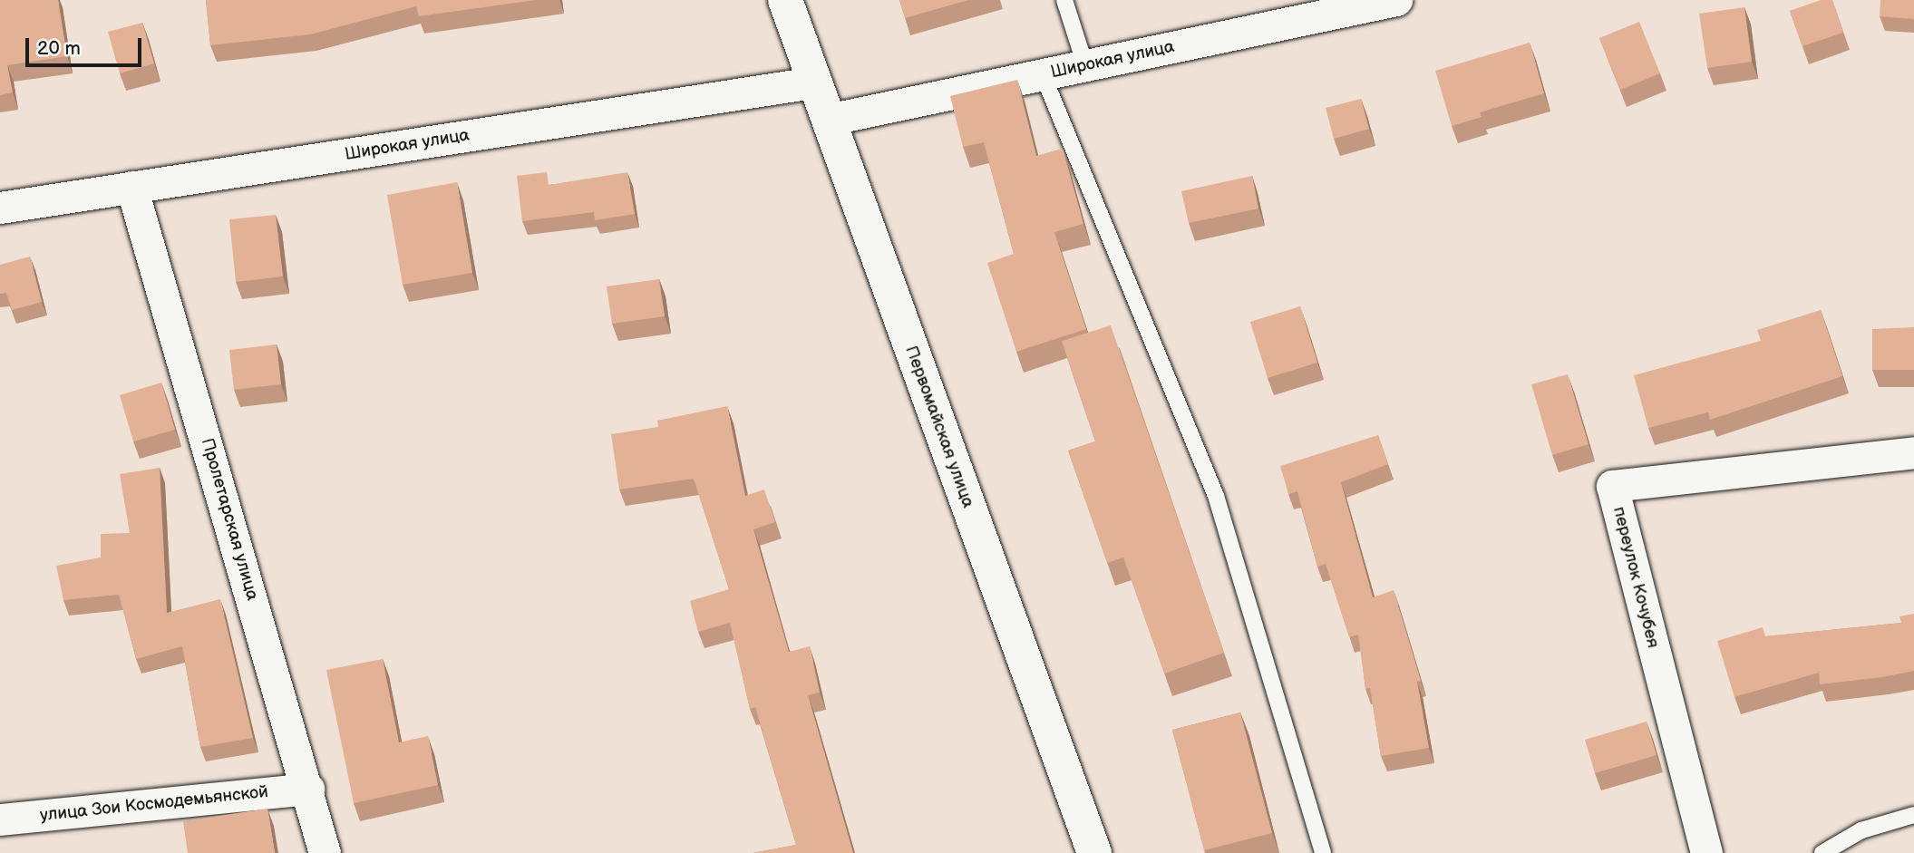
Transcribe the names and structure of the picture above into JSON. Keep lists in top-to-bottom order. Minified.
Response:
{"streets":{"street":["Широкая улица","Первомайская улица","Пролетарская улица","переулок Кочубея","улица Зои Космодемьянской"]},"crossings":[["Широкая улица","Первомайская улица"],["Широкая улица","Пролетарская улица"],["Пролетарская улица","улица Зои Космодемьянской"]],"scale_bar":"20 m"}
